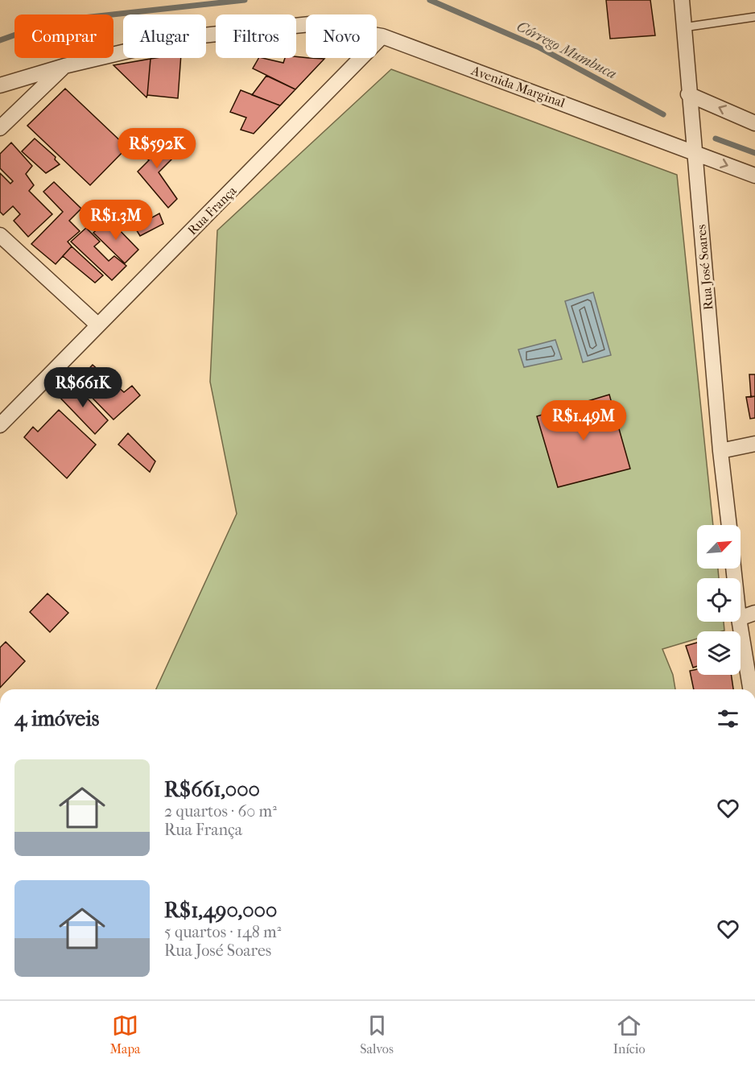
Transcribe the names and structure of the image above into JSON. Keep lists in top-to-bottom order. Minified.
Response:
{"streets":{"street":["Avenida Marginal","Rua França","Rua José Soares"]},"crossings":[["Avenida Marginal","Rua França"],["Avenida Marginal","Rua José Soares"]],"water":["Córrego Mumbuca"],"north":"top right","page":{"chip":["Comprar","Alugar","Filtros","Novo"],"price":["R$592K","R$1.3M","R$661K","R$1.49M"],"heading":"4 imóveis","list":[{"name":"R$661,000","note":"2 quartos · 60 m² · Rua França"},{"name":"R$1,490,000","note":"5 quartos · 148 m² · Rua José Soares"}],"tabs":["Mapa","Salvos","Início"]}}
